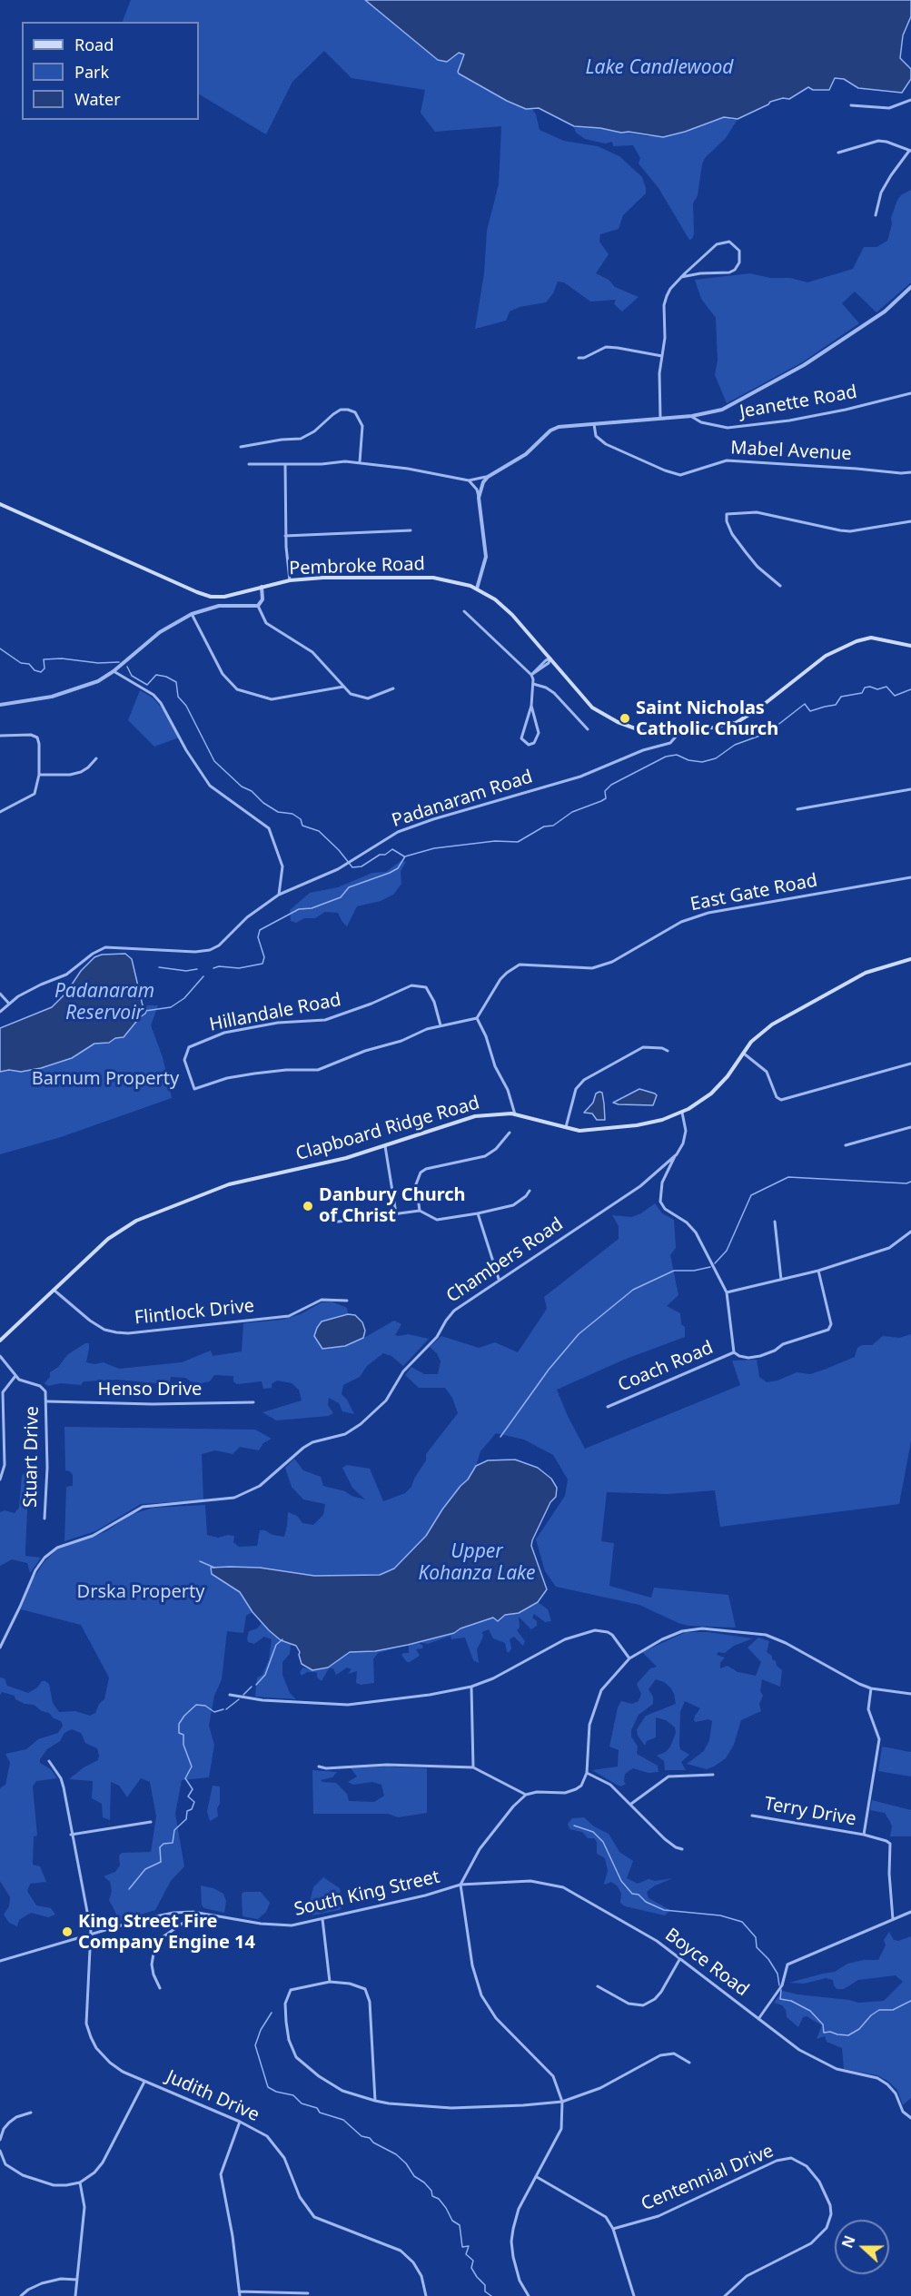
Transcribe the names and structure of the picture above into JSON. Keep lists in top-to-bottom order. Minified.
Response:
{"streets":{"main road":["Pembroke Road","Clapboard Ridge Road"],"street":["Jeanette Road","Mabel Avenue","Padanaram Road","East Gate Road","Hillandale Road","Chambers Road","Flintlock Drive","Coach Road","Henso Drive","Stuart Drive","Terry Drive","South King Street","Boyce Road","Judith Drive","Centennial Drive"]},"crossings":[["Pembroke Road","Padanaram Road"],["East Gate Road","Hillandale Road"],["Clapboard Ridge Road","Chambers Road"],["Clapboard Ridge Road","Flintlock Drive"],["Henso Drive","Stuart Drive"],["South King Street","Boyce Road"],["South King Street","Judith Drive"]],"water":["Lake Candlewood","Padanaram Reservoir","Upper Kohanza Lake"],"parks":["Barnum Property","Drska Property"],"places":["Saint Nicholas Catholic Church","Danbury Church of Christ","King Street Fire Company Engine 14"],"legend":["Road","Park","Water"],"north":"left"}
